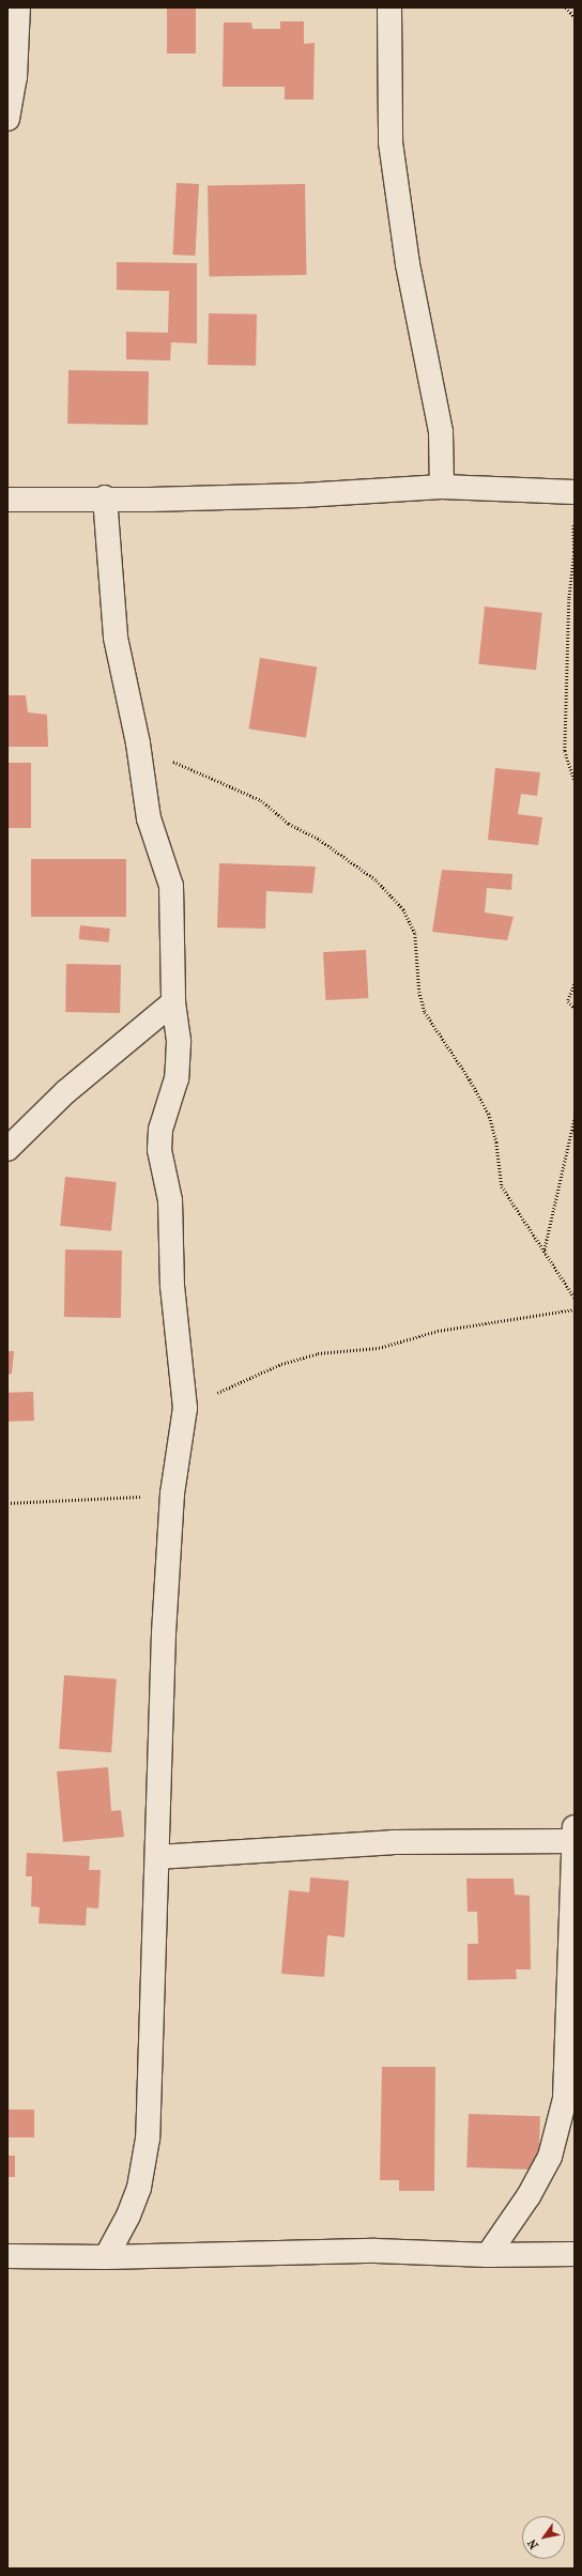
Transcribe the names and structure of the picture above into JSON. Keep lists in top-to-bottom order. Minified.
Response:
{"north":"bottom left"}
